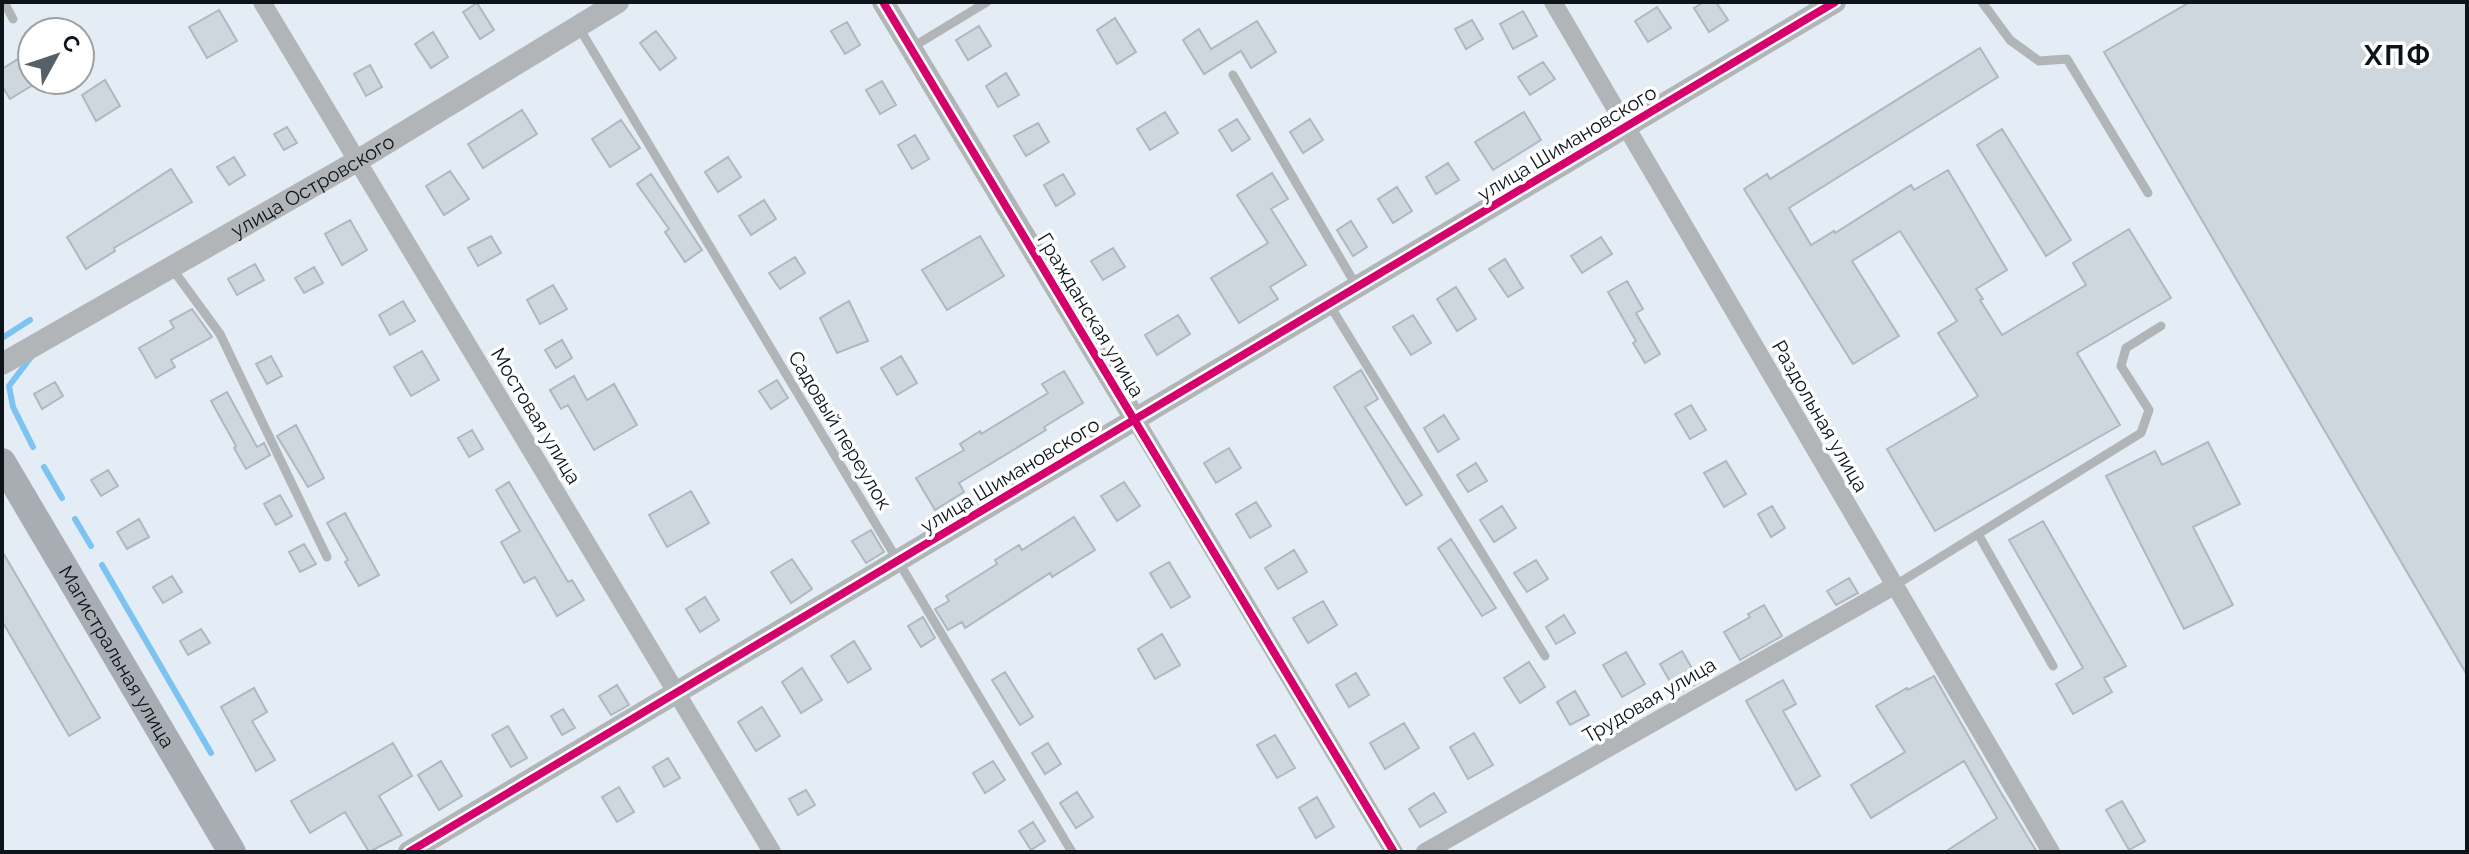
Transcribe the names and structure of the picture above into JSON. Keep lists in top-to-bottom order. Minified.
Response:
{"streets":{"main road":["Магистральная улица"],"street":["улица Шимановского","улица Островского","Гражданская улица","Мостовая улица","Раздольная улица","Трудовая улица"],"lane":["Садовый переулок"]},"crossings":[["улица Шимановского","Гражданская улица"],["улица Шимановского","Мостовая улица"],["улица Шимановского","Раздольная улица"],["улица Шимановского","Садовый переулок"],["улица Островского","Мостовая улица"],["улица Островского","Садовый переулок"],["Раздольная улица","Трудовая улица"]],"districts":["ХПФ"],"north":"top right"}
